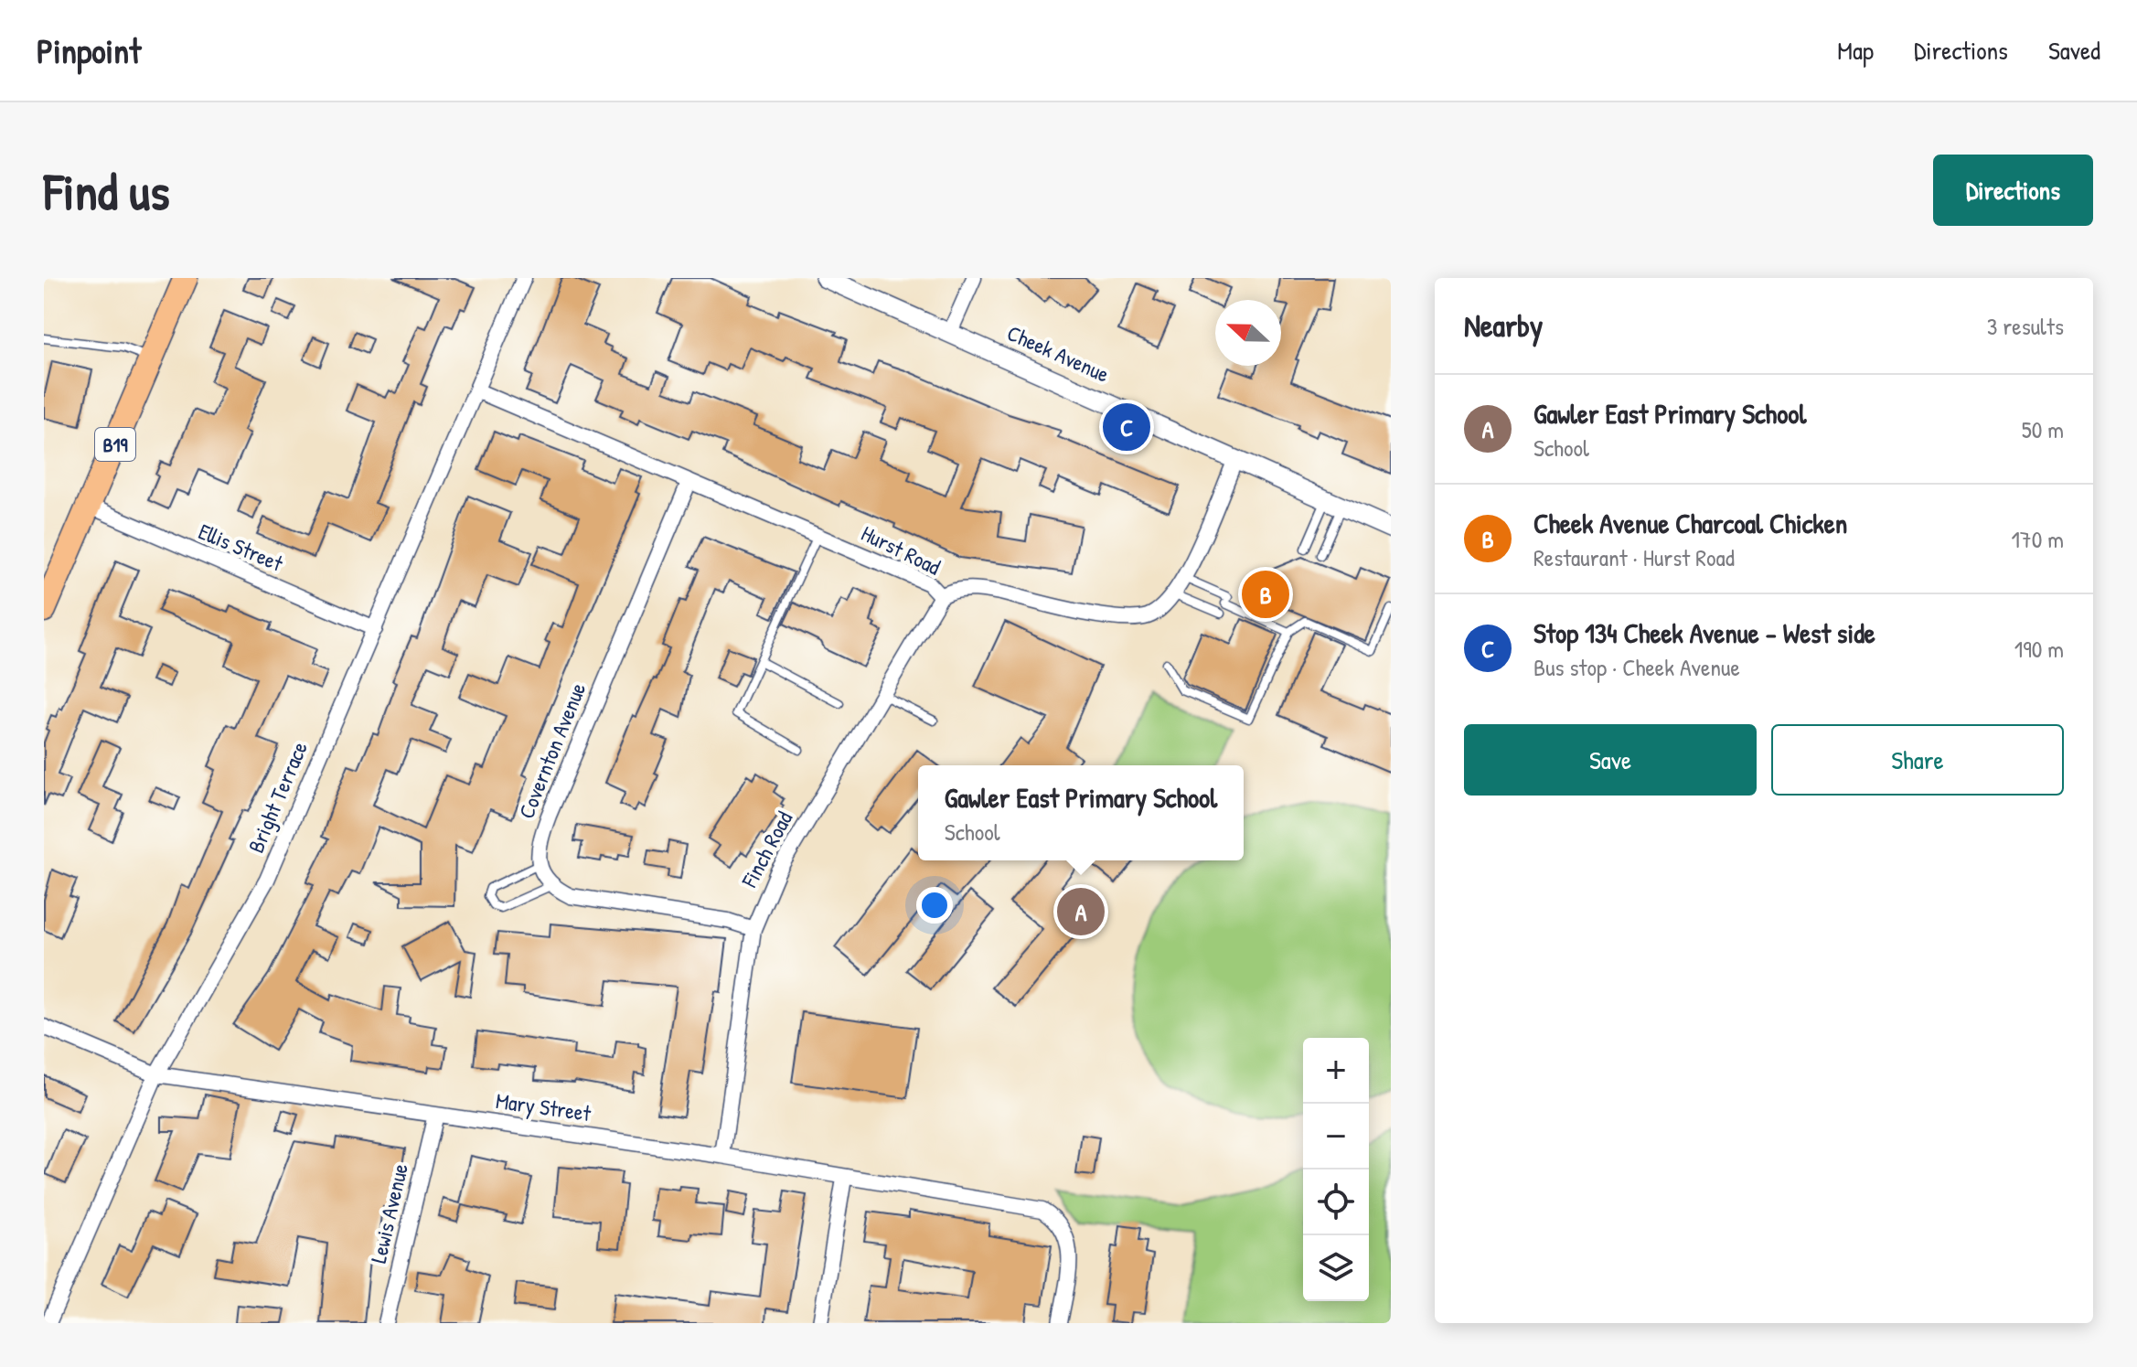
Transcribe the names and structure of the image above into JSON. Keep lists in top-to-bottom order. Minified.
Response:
{"streets":{"main road":["B19"],"street":["Cheek Avenue","Ellis Street","Hurst Road","Covernton Avenue","Bright Terrace","Finch Road","Mary Street","Lewis Avenue"]},"crossings":[["Cheek Avenue","Hurst Road"],["B19","Ellis Street"],["Ellis Street","Bright Terrace"],["Hurst Road","Covernton Avenue"],["Hurst Road","Bright Terrace"],["Hurst Road","Finch Road"],["Bright Terrace","Mary Street"],["Finch Road","Mary Street"],["Mary Street","Lewis Avenue"]],"north":"left","page":{"header":"Pinpoint","nav":["Map","Directions","Saved"],"buttons":["Directions",["Save","Share"]],"title":"Find us","heading":["Nearby","3 results"],"list":[{"mark":"A","name":"Gawler East Primary School","note":"School","value":"50 m"},{"mark":"B","name":"Cheek Avenue Charcoal Chicken","note":"Restaurant · Hurst Road","value":"170 m"},{"mark":"C","name":"Stop 134 Cheek Avenue - West side","note":"Bus stop · Cheek Avenue","value":"190 m"}],"pins":["C","B","A"],"popup":["Gawler East Primary School","School"],"map_buttons":["+","−"]}}
